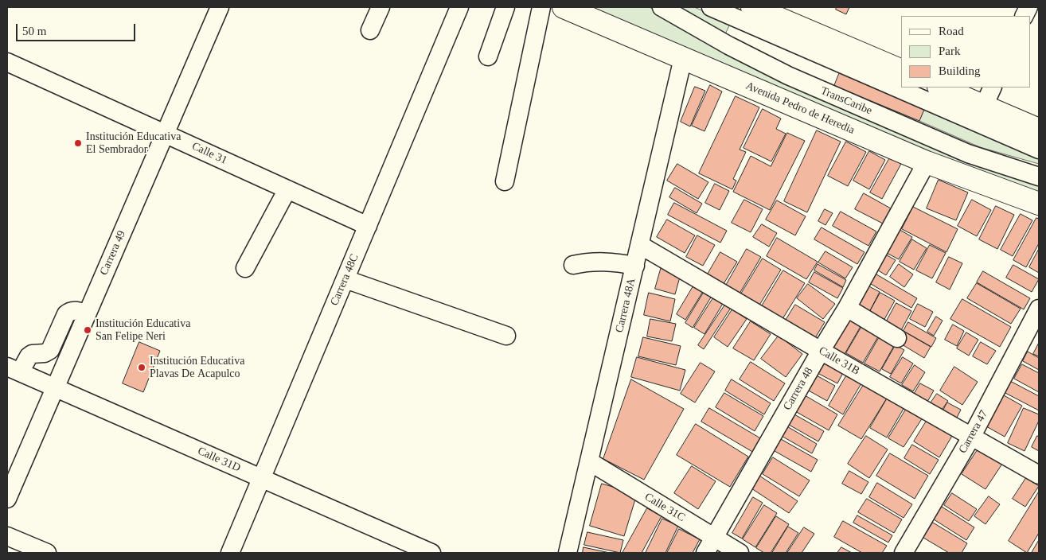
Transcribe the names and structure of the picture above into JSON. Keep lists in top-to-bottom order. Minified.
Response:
{"streets":{"highway":["Avenida Pedro de Heredia"],"street":["TransCaribe","Calle 31","Carrera 49","Carrera 48C","Carrera 48A","Calle 31B","Carrera 48","Carrera 47","Calle 31D","Calle 31C"]},"crossings":[["Avenida Pedro de Heredia","Carrera 48A"],["Avenida Pedro de Heredia","Carrera 48"],["Calle 31","Carrera 49"],["Calle 31","Carrera 48C"],["Carrera 49","Calle 31D"],["Carrera 48C","Calle 31D"],["Carrera 48A","Calle 31B"],["Carrera 48A","Calle 31C"],["Calle 31B","Carrera 48"],["Calle 31B","Carrera 47"],["Carrera 48","Calle 31C"]],"places":["Institución Educativa El Sembrador","Institución Educativa San Felipe Neri","Institución Educativa Plavas De Acapulco"],"legend":["Road","Park","Building"],"scale_bar":"50 m"}
